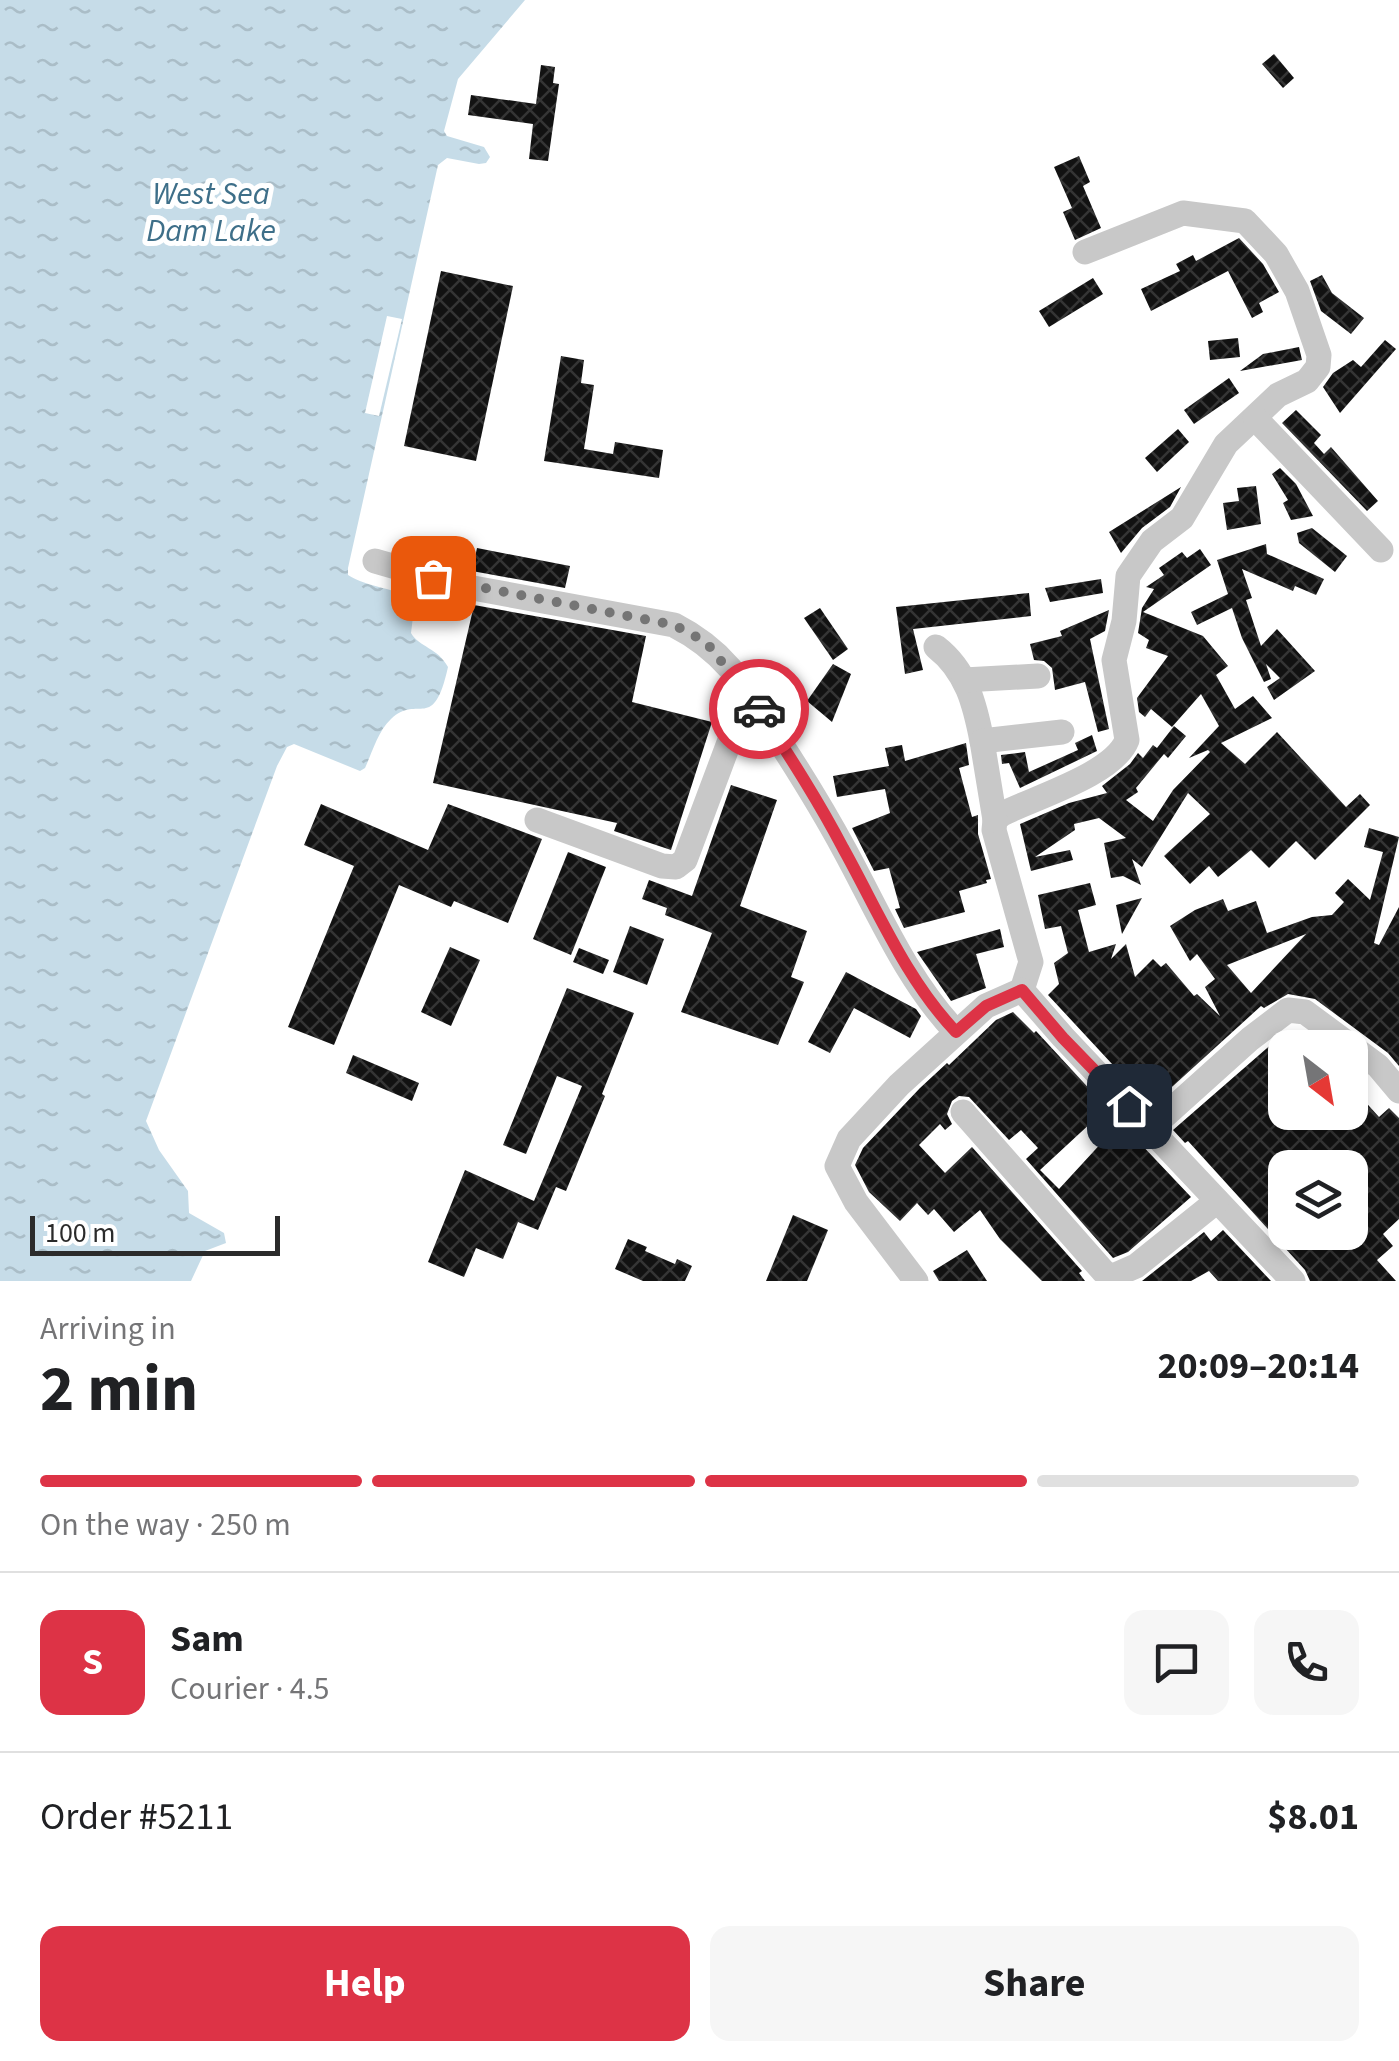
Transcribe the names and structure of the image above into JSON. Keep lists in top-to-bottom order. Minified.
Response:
{"water":["West Sea Dam Lake"],"scale_bar":"100 m","north":"bottom right","page":{"scale":"100 m","heading":["2 min","Arriving in","20:09–20:14"],"panel":["Sam","Courier · 4.5","Order #5211","$8.01"],"bar":"On the way · 250 m","round":"S","buttons":["Help","Share"]}}
